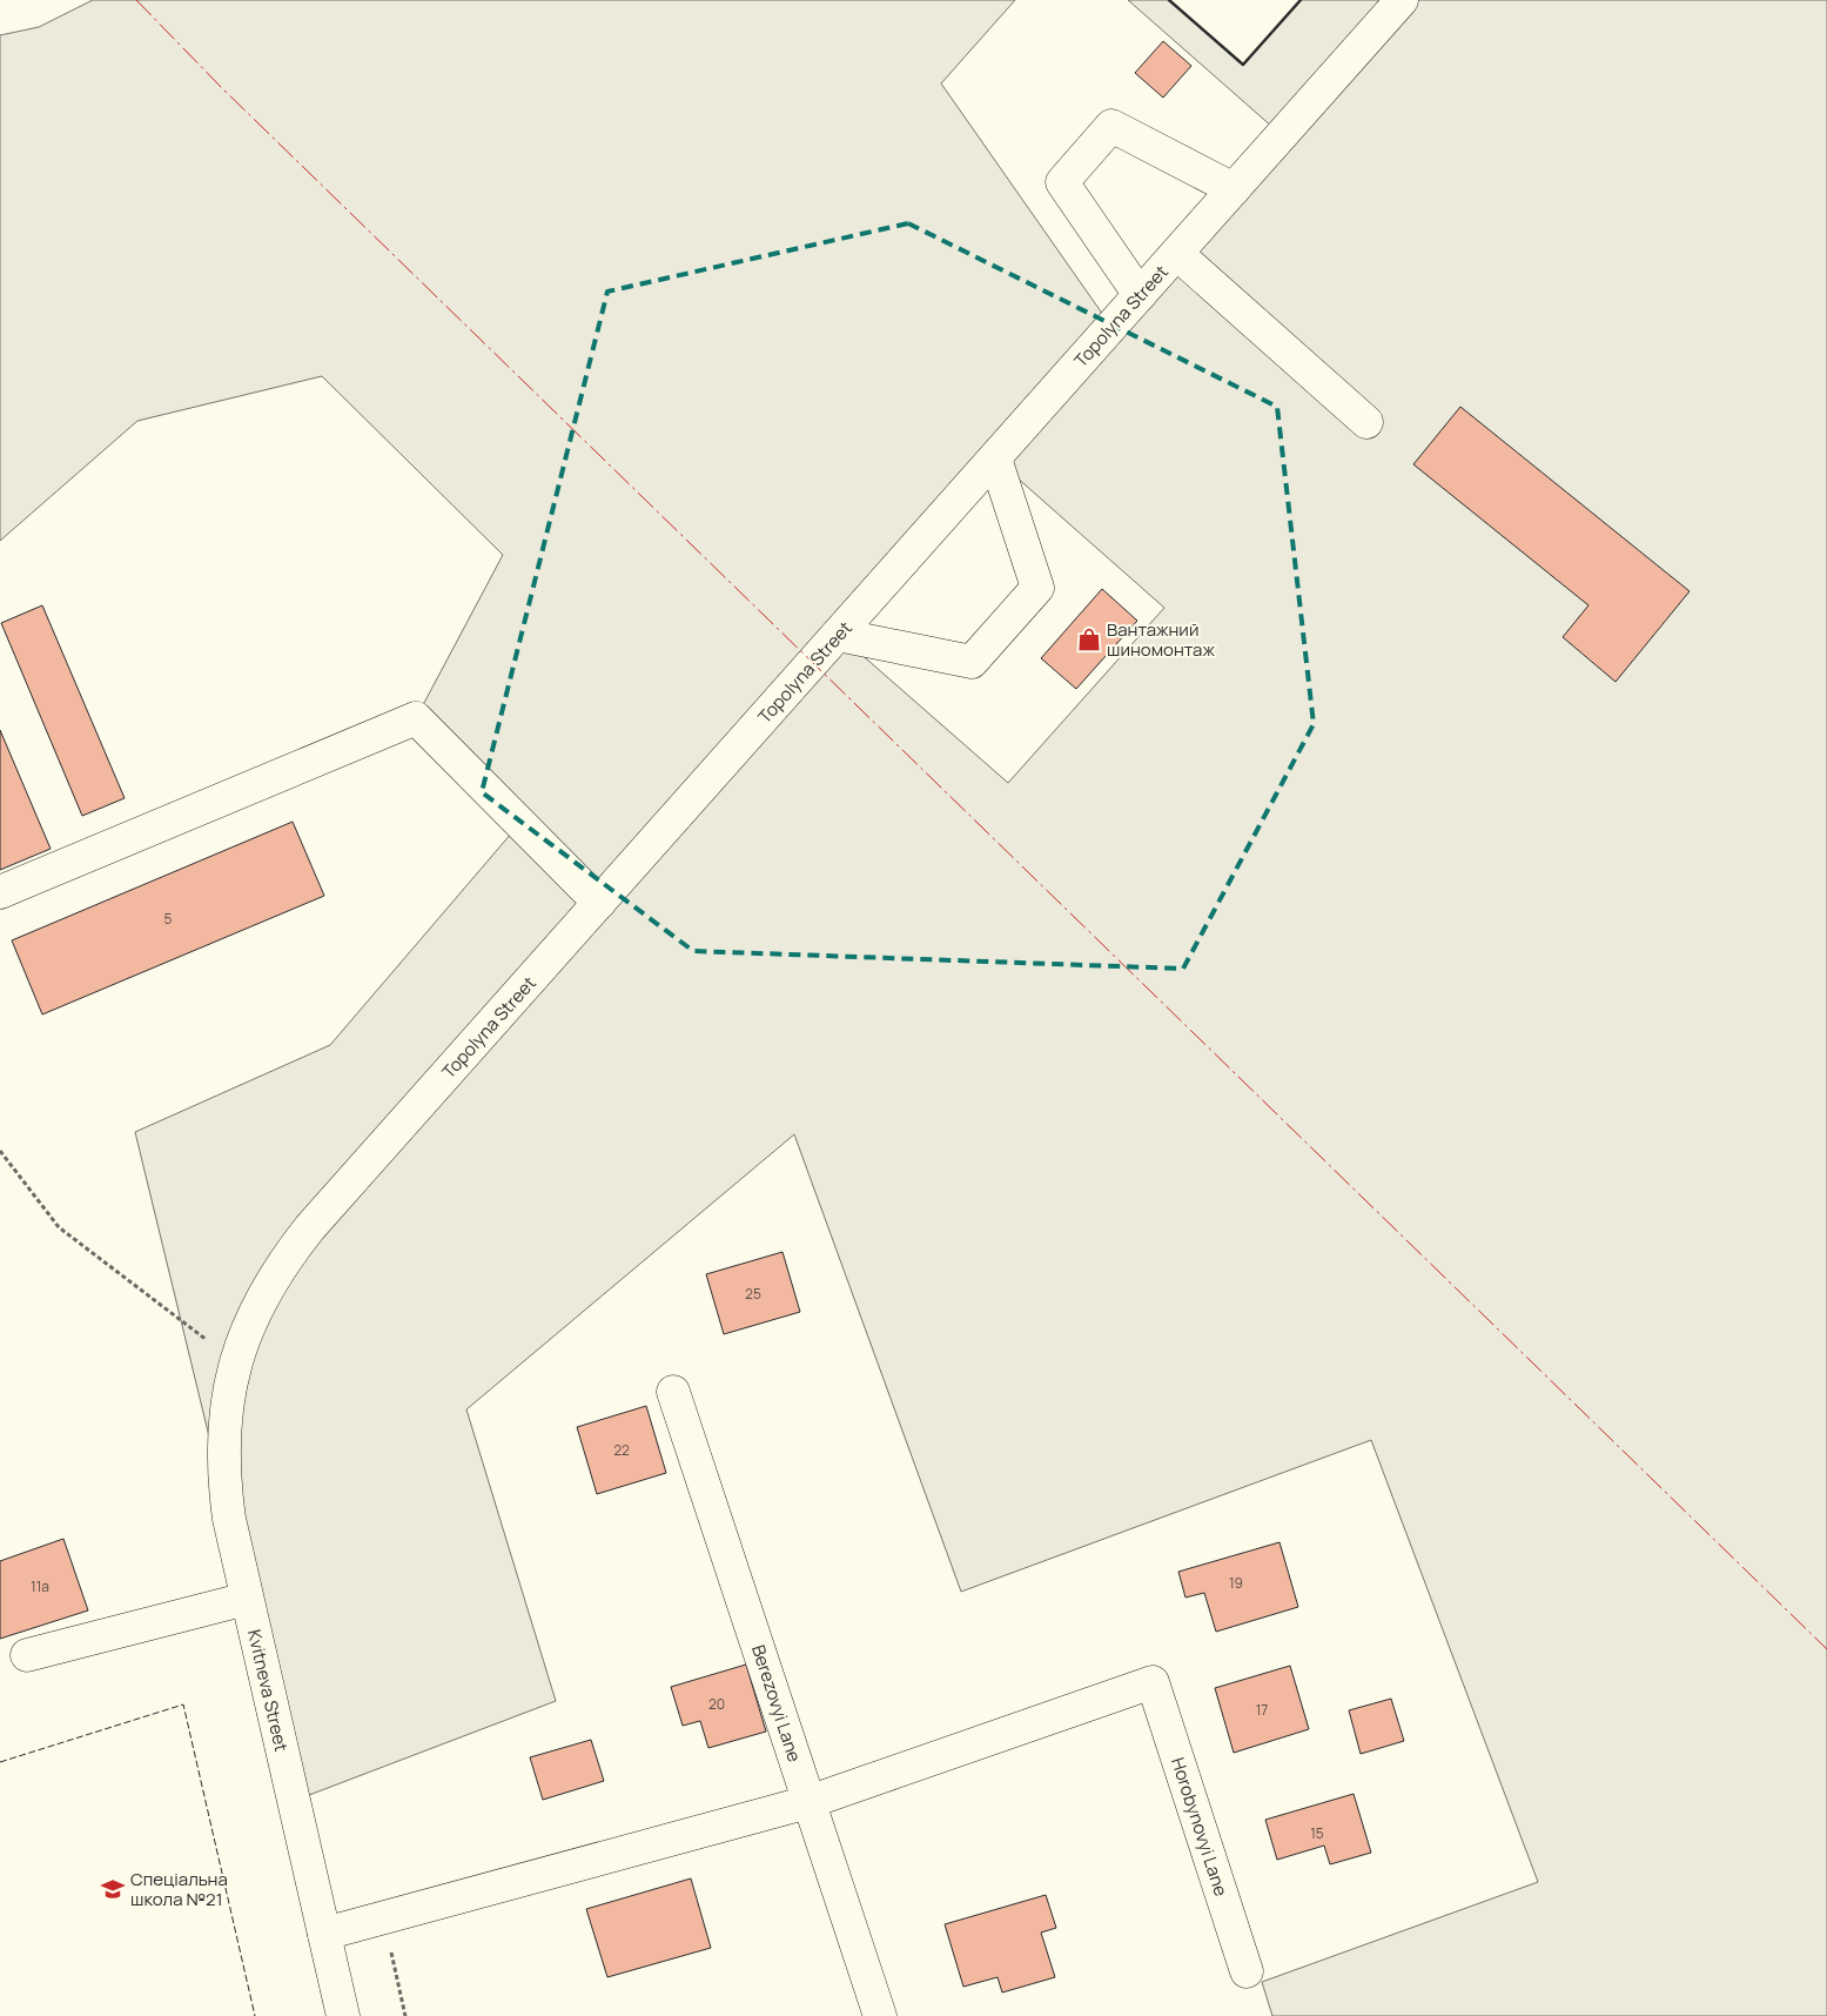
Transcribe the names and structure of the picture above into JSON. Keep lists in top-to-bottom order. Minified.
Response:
{"streets":{"main road":["Topolyna Street","Kvitneva Street","Berezovyi Lane","Horobynovyi Lane"]},"crossings":[["Topolyna Street","Kvitneva Street"],["Berezovyi Lane","Horobynovyi Lane"]],"places":{"shop":["Вантажний шиномонтаж"],"school or university":["Спеціальна школа №21"]},"house_numbers":["5","25","22","19","11а","20","17","15"]}
